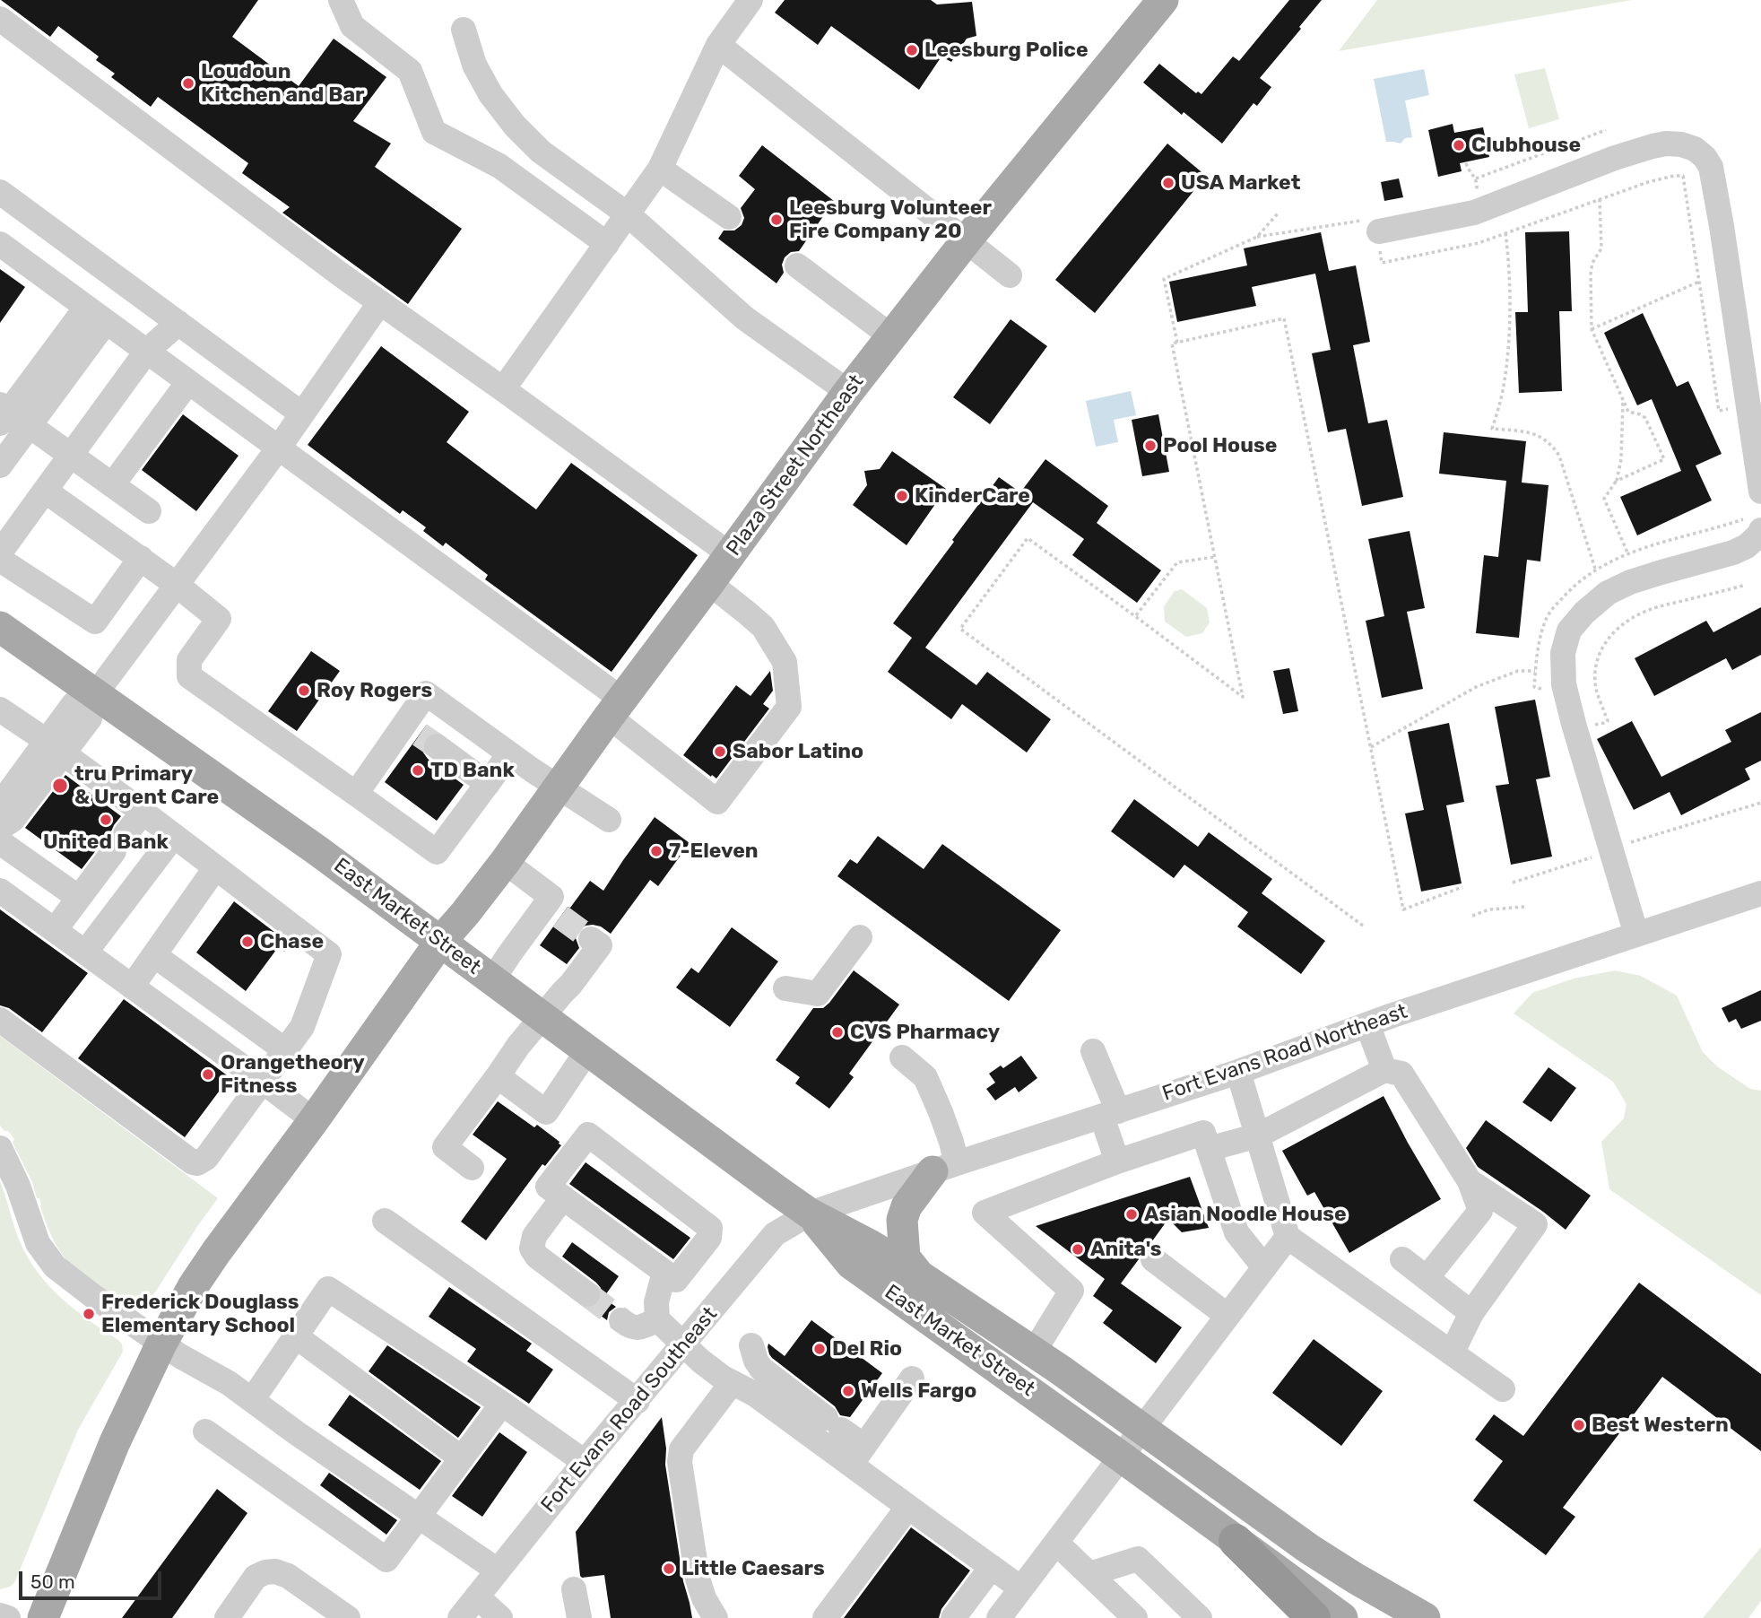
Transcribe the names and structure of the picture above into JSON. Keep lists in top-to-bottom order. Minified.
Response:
{"streets":{"main road":["Plaza Street Northeast","East Market Street"],"street":["Fort Evans Road Northeast","Fort Evans Road Southeast"]},"crossings":[["Plaza Street Northeast","East Market Street"],["East Market Street","Fort Evans Road Northeast"],["East Market Street","Fort Evans Road Southeast"],["Fort Evans Road Northeast","Fort Evans Road Southeast"]],"places":["Leesburg Police","Loudoun Kitchen and Bar","Clubhouse","USA Market","Leesburg Volunteer Fire Company 20","Pool House","KinderCare","Roy Rogers","Sabor Latino","TD Bank","tru Primary & Urgent Care","United Bank","7-Eleven","Chase","CVS Pharmacy","Orangetheory Fitness","Asian Noodle House","Anita's","Frederick Douglass Elementary School","Del Rio","Wells Fargo","Best Western","Little Caesars"],"scale_bar":"50 m"}
